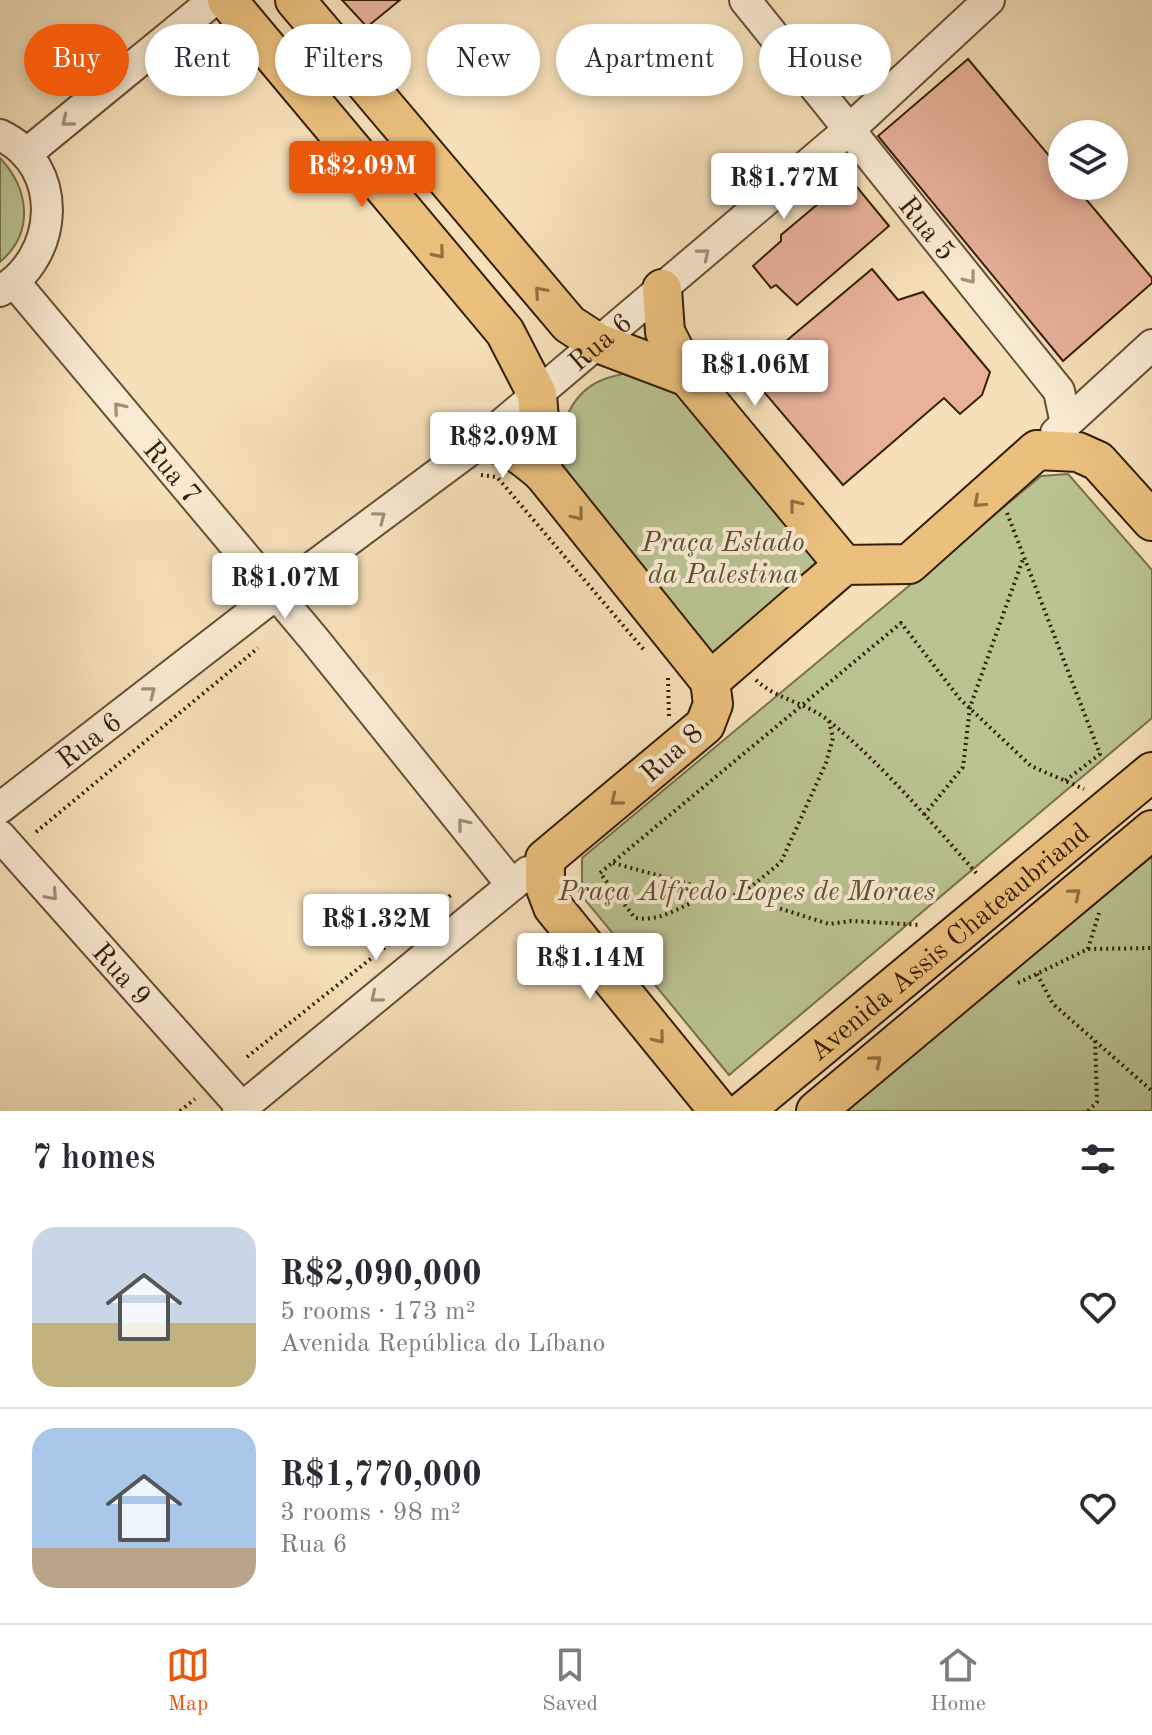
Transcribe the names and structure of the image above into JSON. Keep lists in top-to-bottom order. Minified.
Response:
{"streets":{"main road":["Rua 8","Avenida Assis Chateaubriand"],"street":["Rua 5","Rua 6","Rua 7","Rua 9"]},"crossings":[["Rua 5","Rua 6"],["Rua 6","Rua 7"],["Rua 7","Rua 8"],["Rua 8","Rua 9"]],"one_way":["Rua 5","Rua 6","Rua 7","Rua 8","Rua 9"],"parks":["Praça Estado da Palestina","Praça Alfredo Lopes de Moraes"],"page":{"chip":["Buy","Rent","Filters","New","Apartment","House"],"price":["R$2.09M","R$1.77M","R$1.06M","R$2.09M","R$1.07M","R$1.32M","R$1.14M"],"heading":"7 homes","list":[{"name":"R$2,090,000","note":"5 rooms · 173 m² · Avenida República do Líbano"},{"name":"R$1,770,000","note":"3 rooms · 98 m² · Rua 6"}],"tabs":["Map","Saved","Home"]}}
